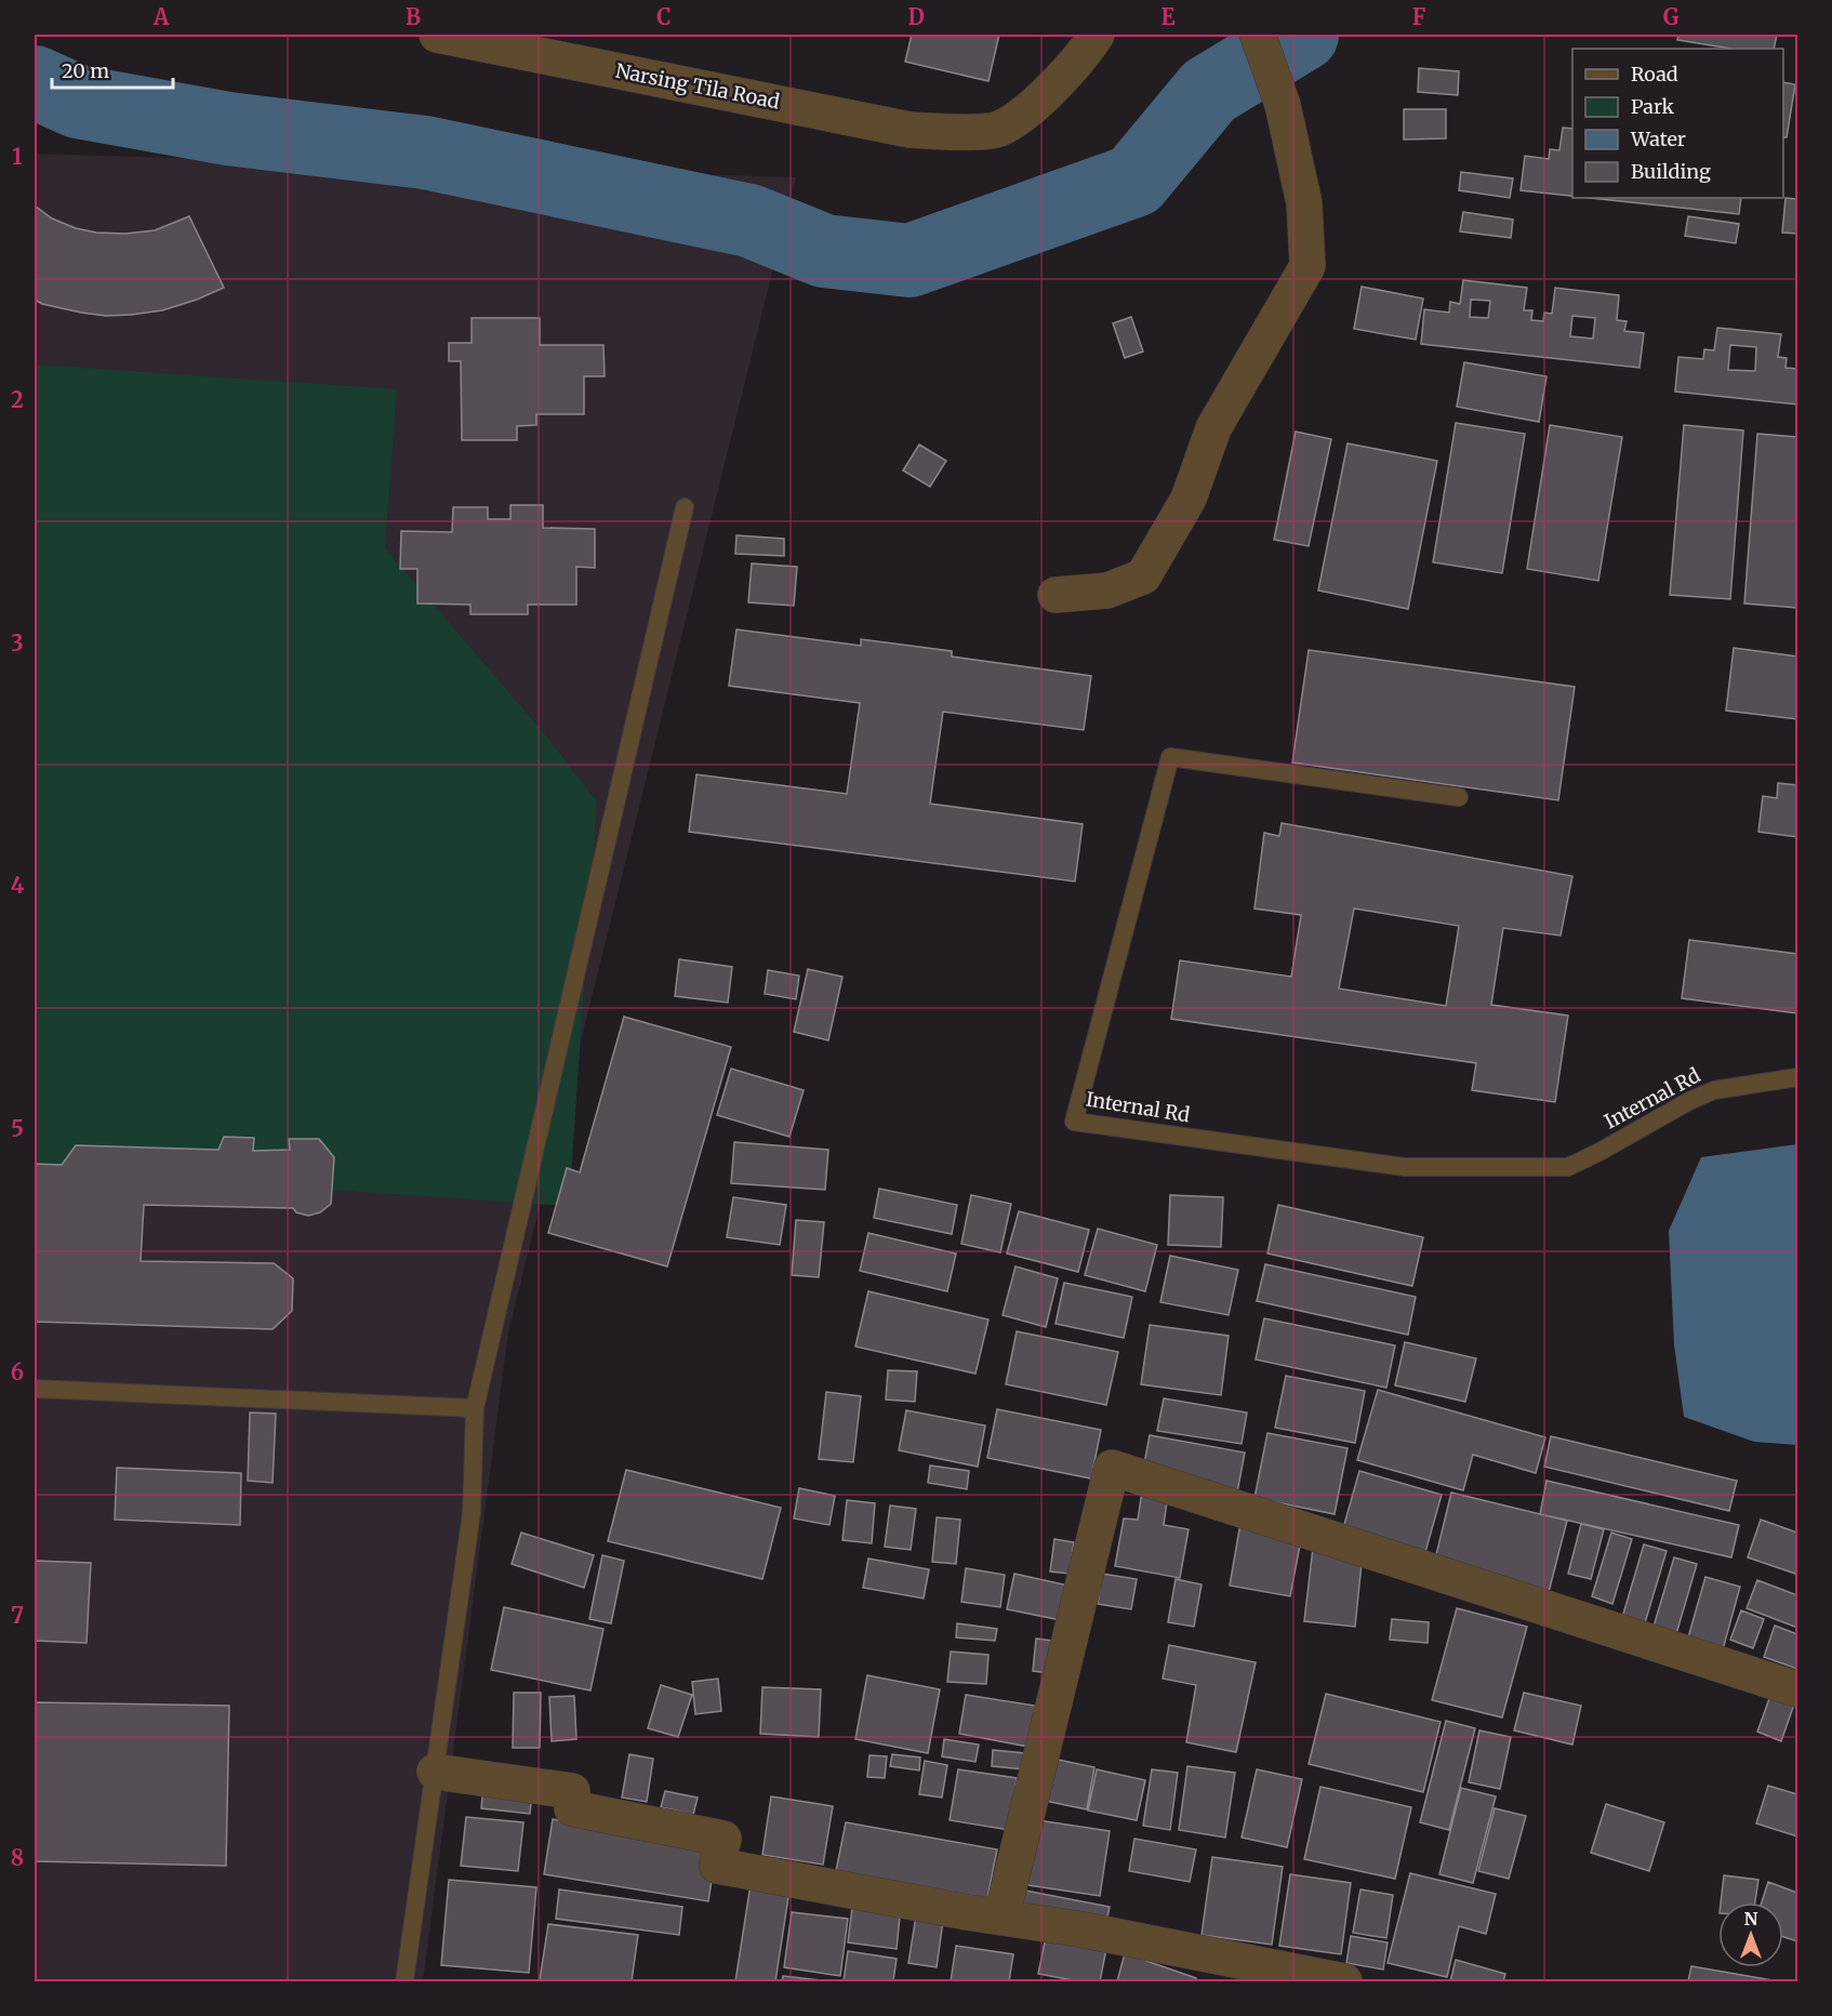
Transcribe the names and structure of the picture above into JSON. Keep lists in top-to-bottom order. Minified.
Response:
{"streets":{"street":["Narsing Tila Road"],"lane":["Internal Rd"]},"legend":["Road","Park","Water","Building"],"scale_bar":"20 m","north":"top","grid":{"columns":["A","B","C","D","E","F","G"],"rows":["1","2","3","4","5","6","7","8"]}}
